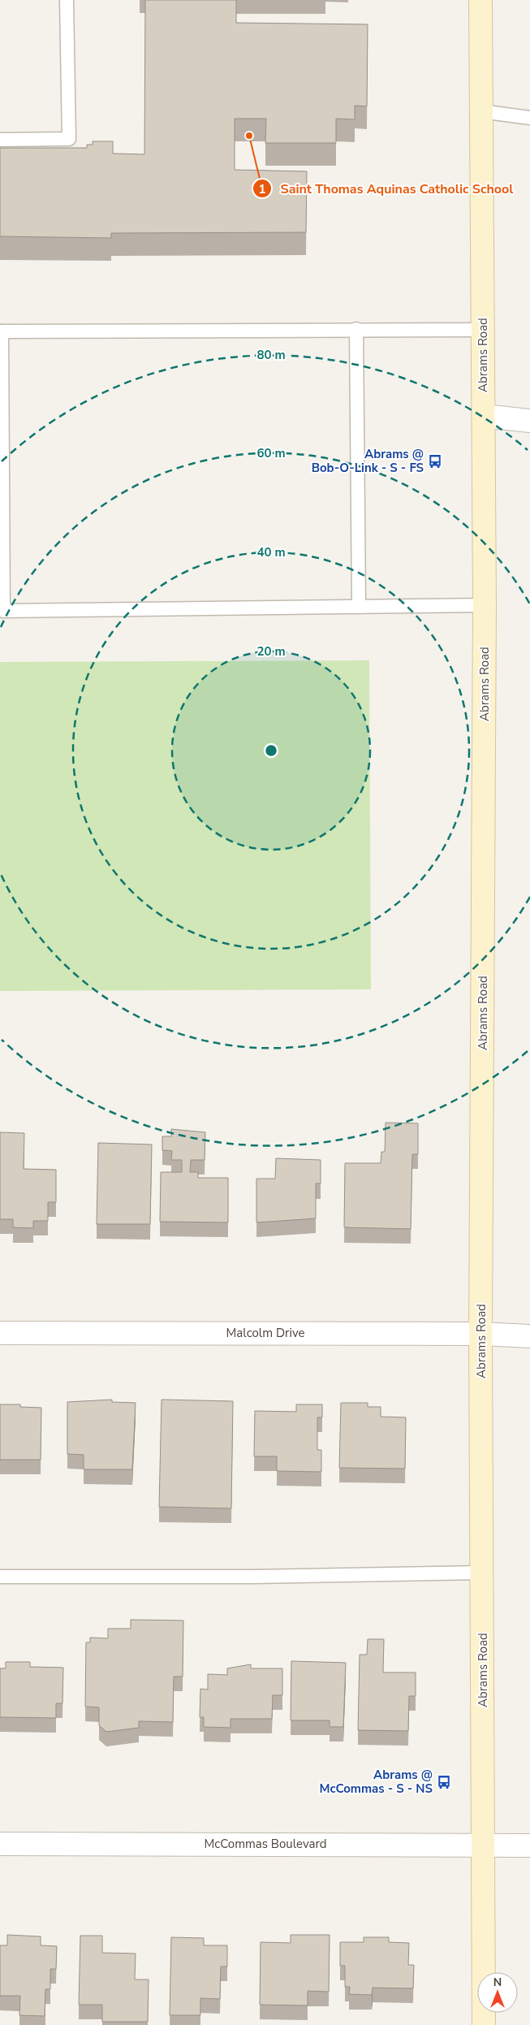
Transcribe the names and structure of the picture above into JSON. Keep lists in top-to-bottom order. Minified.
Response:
{"streets":{"main road":["Abrams Road"],"street":["Malcolm Drive","McCommas Boulevard"]},"crossings":[["Abrams Road","Malcolm Drive"],["Abrams Road","McCommas Boulevard"]],"places":{"other":["Saint Thomas Aquinas Catholic School"],"bus stop":["Abrams @ Bob-O-Link - S - FS","Abrams @ McCommas - S - NS"]},"north":"top","rings":["80 m","60 m","40 m","20 m"]}
